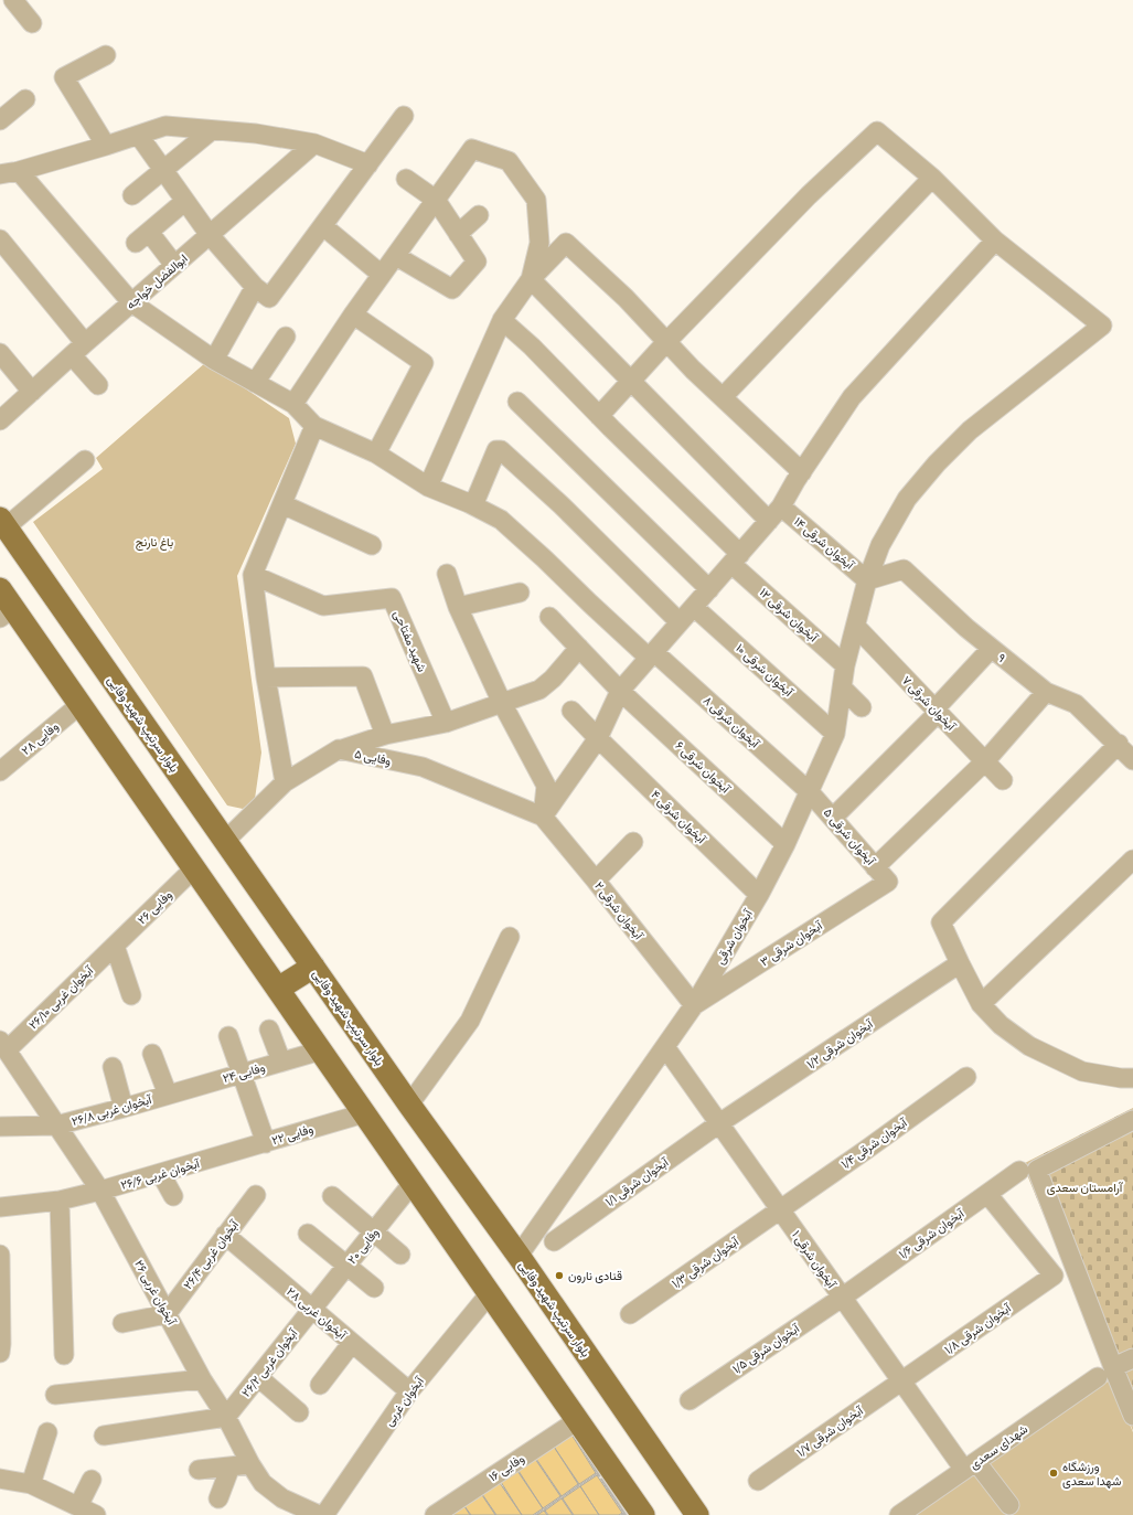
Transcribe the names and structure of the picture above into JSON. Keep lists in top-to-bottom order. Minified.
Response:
{"streets":{"main road":["بلوار سرتیپ شهید وفایی"],"street":["ابوالفضل خواجه","آبخوان شرقی ۱۴","آبخوان شرقی ۱۲","شهید مفتاحی","۹","آبخوان شرقی ۱۰","آبخوان شرقی ۷","آبخوان شرقی ۸","وفایی ۲۸","وفایی ۵","آبخوان شرقی ۶","آبخوان شرقی ۴","آبخوان شرقی ۵","وفایی ۲۶","آبخوان شرقی ۲","آبخوان شرقی","آبخوان شرقی ۳","آبخوان غربی ۲۶/۱۰","آبخوان شرقی ۱/۲","وفایی ۲۴","آبخوان غربی ۲۶/۸","وفایی ۲۲","آبخوان شرقی ۱/۴","آبخوان غربی ۲۶/۶","آبخوان شرقی ۱/۱","آبخوان شرقی ۱/۶","وفایی ۲۰","آبخوان غربی ۲۶/۴","آبخوان شرقی ۱","آبخوان شرقی ۱/۳","آبخوان غربی ۲۶","آبخوان غربی ۲۸","آبخوان شرقی ۱/۸","آبخوان شرقی ۱/۵","آبخوان غربی ۲۶/۲","آبخوان غربی","آبخوان شرقی ۱/۷","شهدای سعدی","وفایی ۱۶"]},"crossings":[["آبخوان شرقی ۱۴","۹"],["آبخوان شرقی ۱۴","آبخوان شرقی"],["آبخوان شرقی ۱۲","آبخوان شرقی"],["۹","آبخوان شرقی"],["آبخوان شرقی ۱۰","آبخوان شرقی"],["آبخوان شرقی ۷","آبخوان شرقی"],["آبخوان شرقی ۸","آبخوان شرقی ۵"],["آبخوان شرقی ۸","آبخوان شرقی"],["بلوار سرتیپ شهید وفایی","وفایی ۵"],["بلوار سرتیپ شهید وفایی","آبخوان شرقی"],["وفایی ۵","آبخوان شرقی ۲"],["آبخوان شرقی ۶","آبخوان شرقی"],["آبخوان شرقی ۴","آبخوان شرقی"],["آبخوان شرقی ۵","آبخوان شرقی"],["آبخوان شرقی ۵","آبخوان شرقی ۳"],["وفایی ۲۶","آبخوان غربی ۲۶/۱۰"],["آبخوان شرقی ۲","آبخوان شرقی"],["آبخوان شرقی ۲","آبخوان شرقی ۳"],["آبخوان شرقی","آبخوان شرقی ۳"],["آبخوان شرقی","آبخوان شرقی ۱"],["آبخوان غربی ۲۶/۱۰","آبخوان غربی ۲۶"],["آبخوان شرقی ۱/۲","آبخوان شرقی ۱/۱"],["آبخوان شرقی ۱/۲","آبخوان شرقی ۱"],["وفایی ۲۴","آبخوان غربی ۲۶/۸"],["آبخوان غربی ۲۶/۸","آبخوان غربی ۲۶"],["وفایی ۲۲","آبخوان غربی ۲۶/۶"],["آبخوان شرقی ۱/۴","آبخوان شرقی ۱"],["آبخوان شرقی ۱/۴","آبخوان شرقی ۱/۳"],["آبخوان غربی ۲۶/۶","آبخوان غربی ۲۶"],["آبخوان شرقی ۱/۱","آبخوان شرقی ۱"],["آبخوان شرقی ۱/۶","آبخوان شرقی ۱"],["آبخوان شرقی ۱/۶","آبخوان شرقی ۱/۸"],["آبخوان شرقی ۱/۶","آبخوان شرقی ۱/۵"],["وفایی ۲۰","آبخوان غربی ۲۸"],["وفایی ۲۰","آبخوان غربی ۲۶/۲"],["آبخوان غربی ۲۶/۴","آبخوان غربی ۲۶"],["آبخوان غربی ۲۶/۴","آبخوان غربی ۲۸"],["آبخوان شرقی ۱","آبخوان شرقی ۱/۳"],["آبخوان شرقی ۱","آبخوان شرقی ۱/۸"],["آبخوان شرقی ۱","آبخوان شرقی ۱/۵"],["آبخوان شرقی ۱","آبخوان شرقی ۱/۷"],["آبخوان شرقی ۱","شهدای سعدی"],["آبخوان غربی ۲۶","آبخوان غربی ۲۶/۲"],["آبخوان غربی ۲۸","آبخوان غربی ۲۶/۲"],["آبخوان غربی ۲۸","آبخوان غربی"],["آبخوان شرقی ۱/۸","آبخوان شرقی ۱/۷"]],"parks":["باغ نارنج","آرامستان سعدی"],"places":["قنادی نارون","ورزشگاه شهدا سعدی"]}
